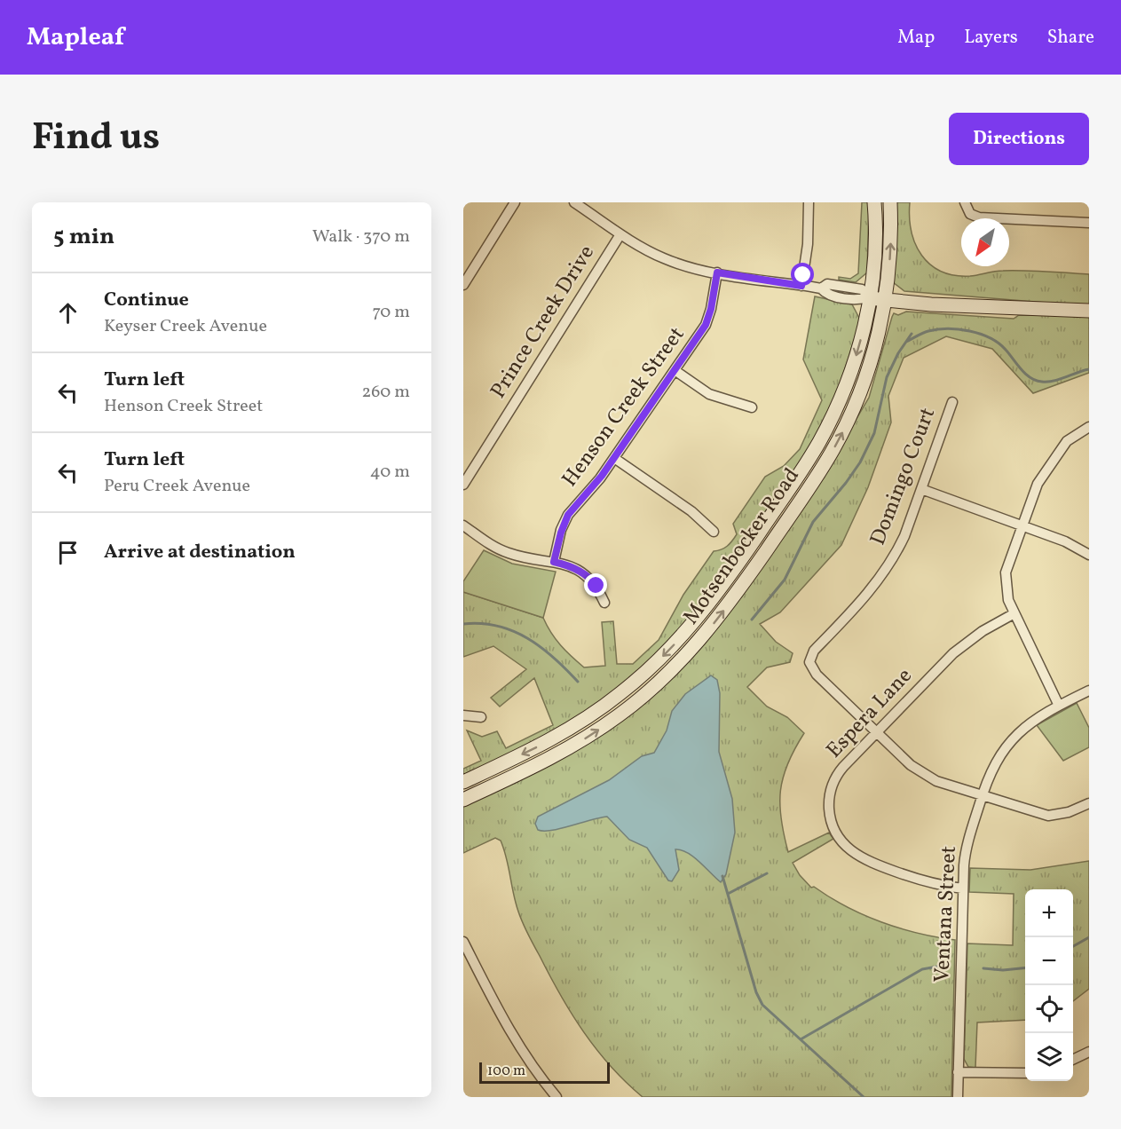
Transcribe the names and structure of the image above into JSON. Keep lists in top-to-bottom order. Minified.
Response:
{"streets":{"main road":["Motsenbocker Road"],"street":["Prince Creek Drive","Henson Creek Street","Domingo Court","Espera Lane","Ventana Street"]},"crossings":[["Domingo Court","Espera Lane"],["Espera Lane","Ventana Street"]],"scale_bar":"100 m","north":"bottom left","page":{"header":"Mapleaf","nav":["Map","Layers","Share"],"title":"Find us","buttons":"Directions","heading":["5 min","Walk · 370 m"],"list":[["Continue","Keyser Creek Avenue","70 m"],["Turn left","Henson Creek Street","260 m"],["Turn left","Peru Creek Avenue","40 m"],"Arrive at destination"],"map_buttons":["+","−"],"scale":"100 m"}}
